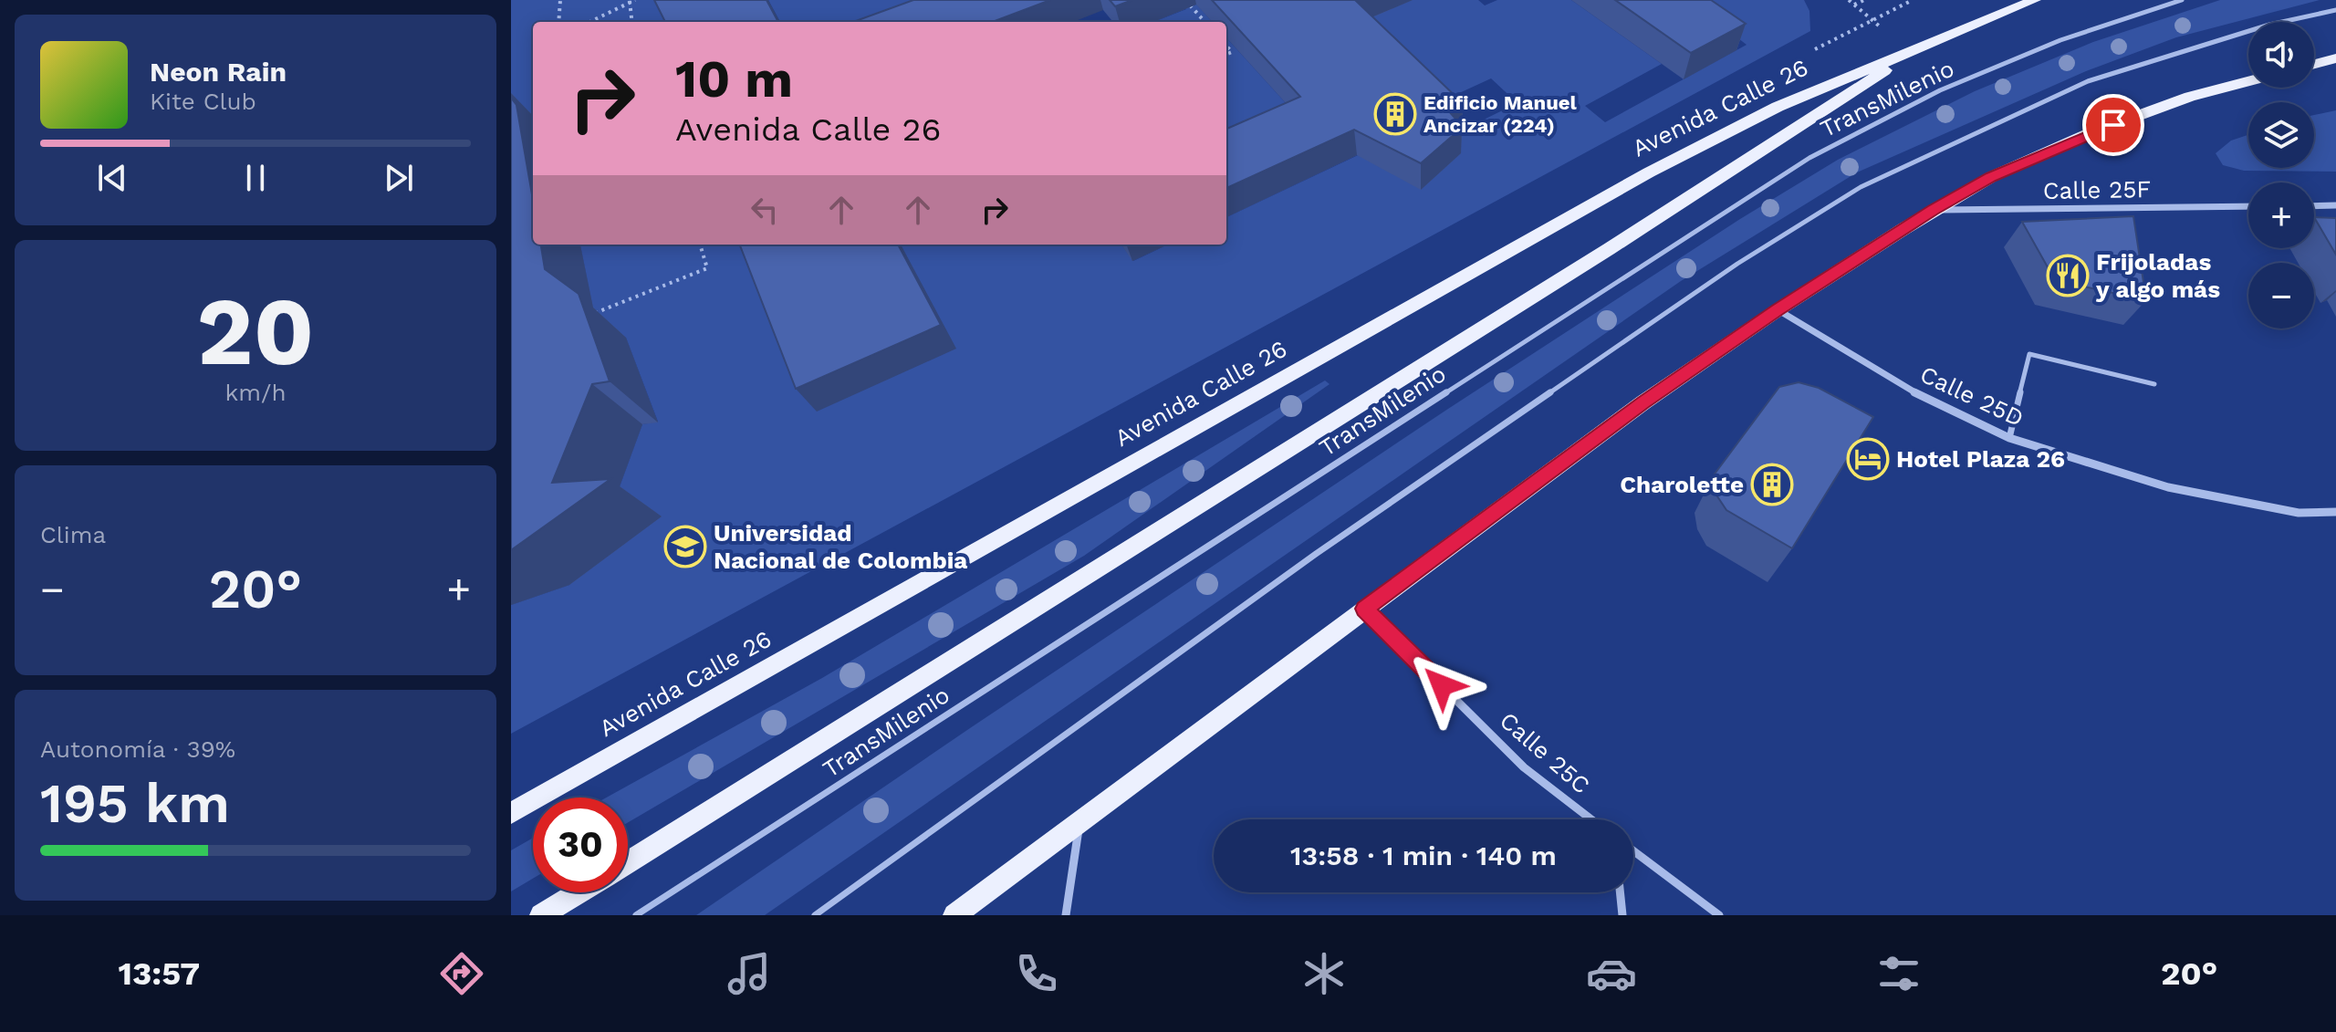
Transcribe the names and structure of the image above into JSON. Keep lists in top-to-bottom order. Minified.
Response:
{"streets":{"main road":["Avenida Calle 26"],"street":["Calle 25F","Calle 25D","Calle 25C"],"lane":["TransMilenio"]},"places":{"building":["Edificio Manuel Ancizar (224)","Charolette"],"restaurant":["Frijoladas y algo más"],"hotel":["Hotel Plaza 26"],"school or university":["Universidad Nacional de Colombia"]},"page":{"map_buttons":["+","−"],"turn":["10 m","Avenida Calle 26"],"song":["Neon Rain","Kite Club"],"tile":[["20","km/h"],"Clima",["Autonomía · 39%","195 km"]],"heat":["−","20°","+"],"limit":"30","trip":"13:58 · 1 min · 140 m","tabs":["13:57","20°"]}}
